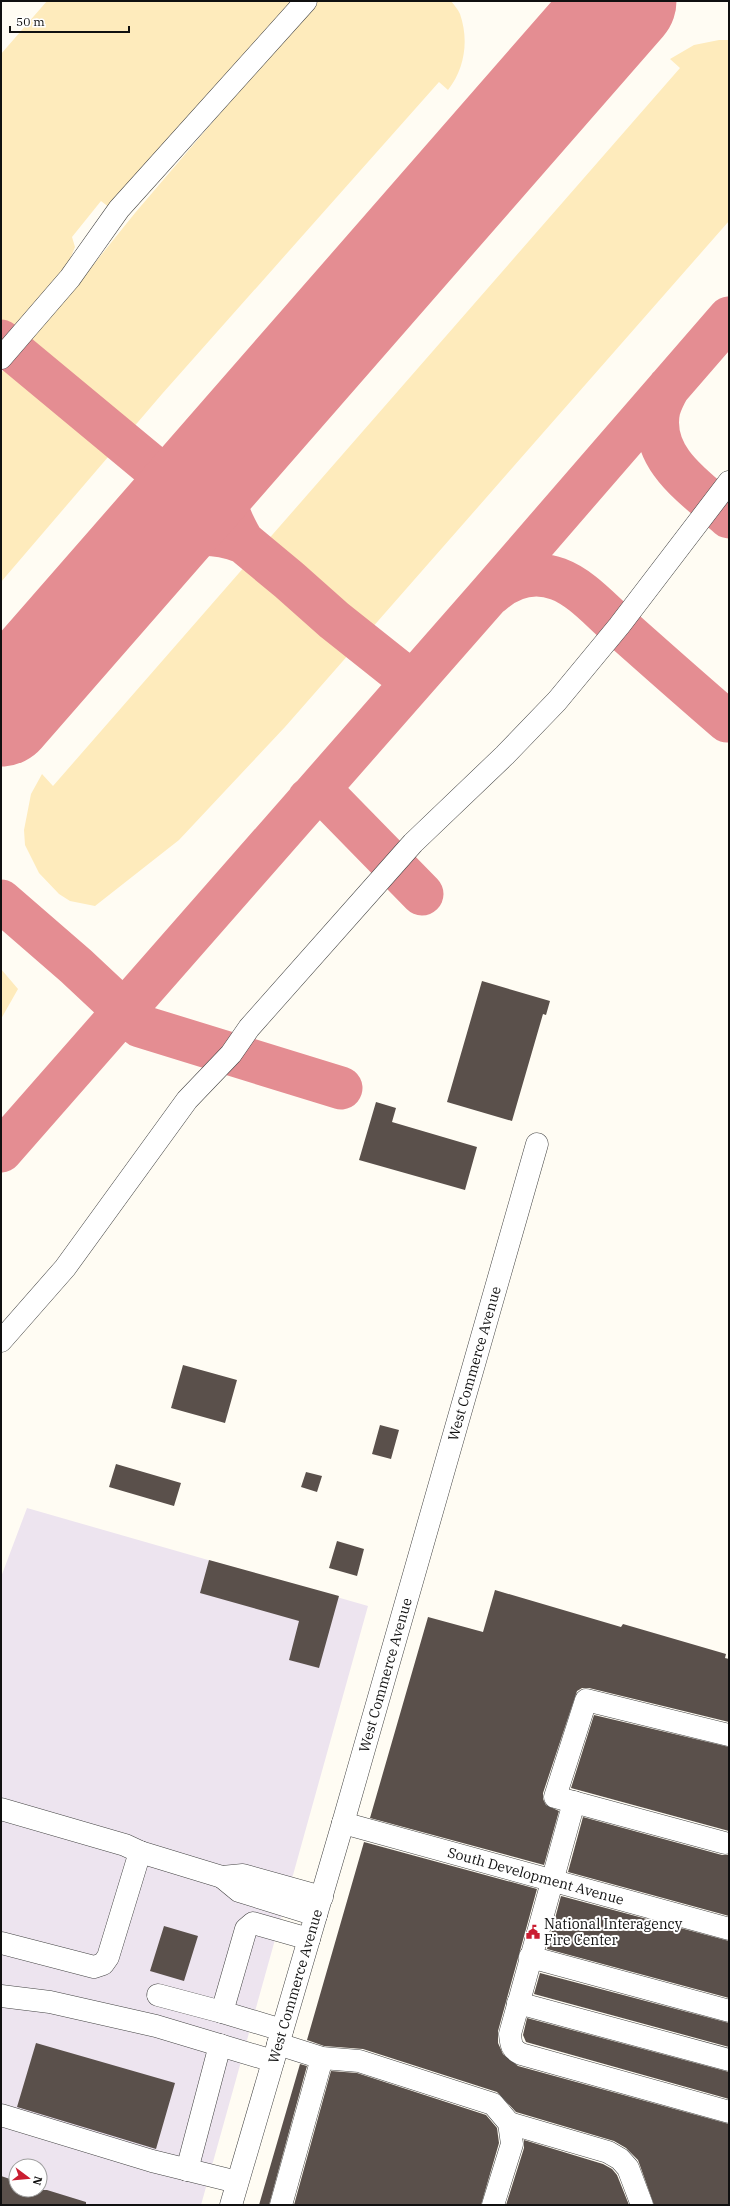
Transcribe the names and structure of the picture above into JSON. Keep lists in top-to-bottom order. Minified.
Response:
{"streets":{"street":["West Commerce Avenue","South Development Avenue"]},"crossings":[["West Commerce Avenue","South Development Avenue"]],"places":{"public building":["National Interagency Fire Center"]},"scale_bar":"50 m","north":"right"}
